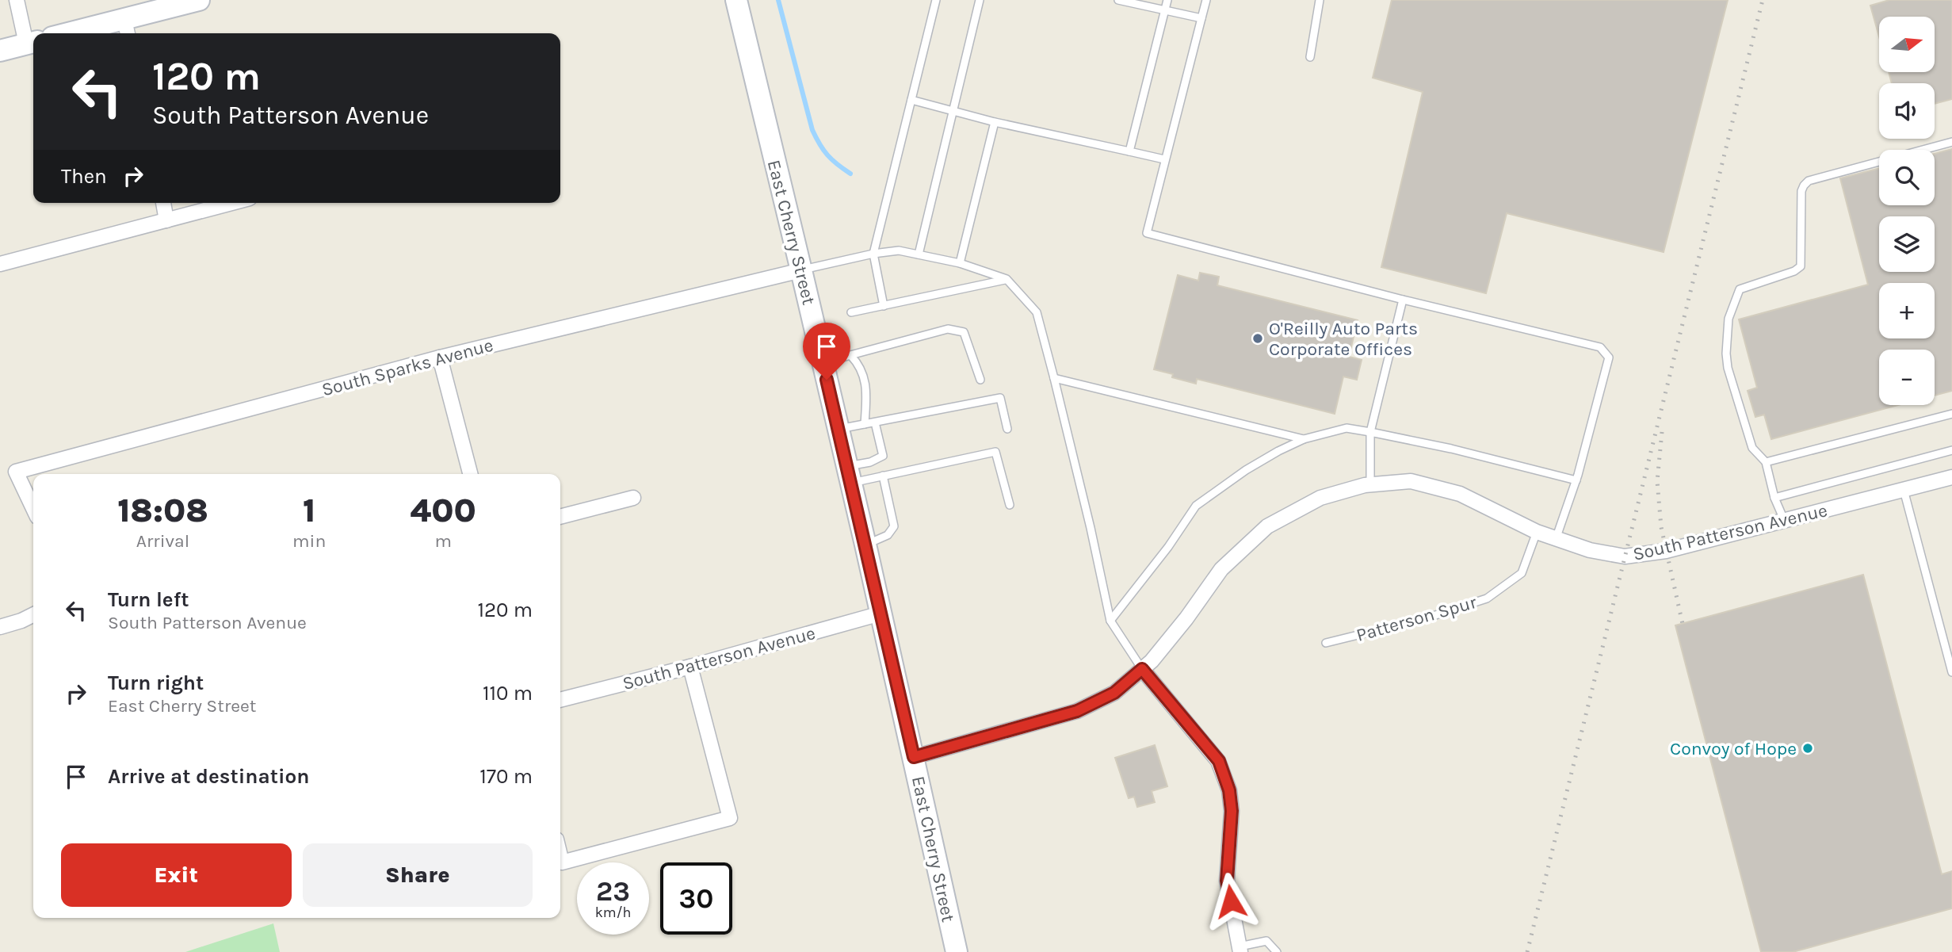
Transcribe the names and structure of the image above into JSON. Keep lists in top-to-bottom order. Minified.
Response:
{"streets":{"street":["East Cherry Street","South Sparks Avenue","South Patterson Avenue"],"lane":["Patterson Spur"]},"crossings":[["East Cherry Street","South Sparks Avenue"],["East Cherry Street","South Patterson Avenue"],["South Patterson Avenue","Patterson Spur"]],"places":["O'Reilly Auto Parts Corporate Offices","Convoy of Hope"],"north":"right","page":{"map_buttons":["+","−"],"turn":["120 m","South Patterson Avenue"],"then":"Then","eta":["18:08","Arrival","1","min","400","m"],"list":[{"name":"Turn left","note":"South Patterson Avenue","value":"120 m"},{"name":"Turn right","note":"East Cherry Street","value":"110 m"},{"name":"Arrive at destination","value":"170 m"}],"buttons":["Exit","Share"],"speed":"23 km/h","limit":"30"}}
